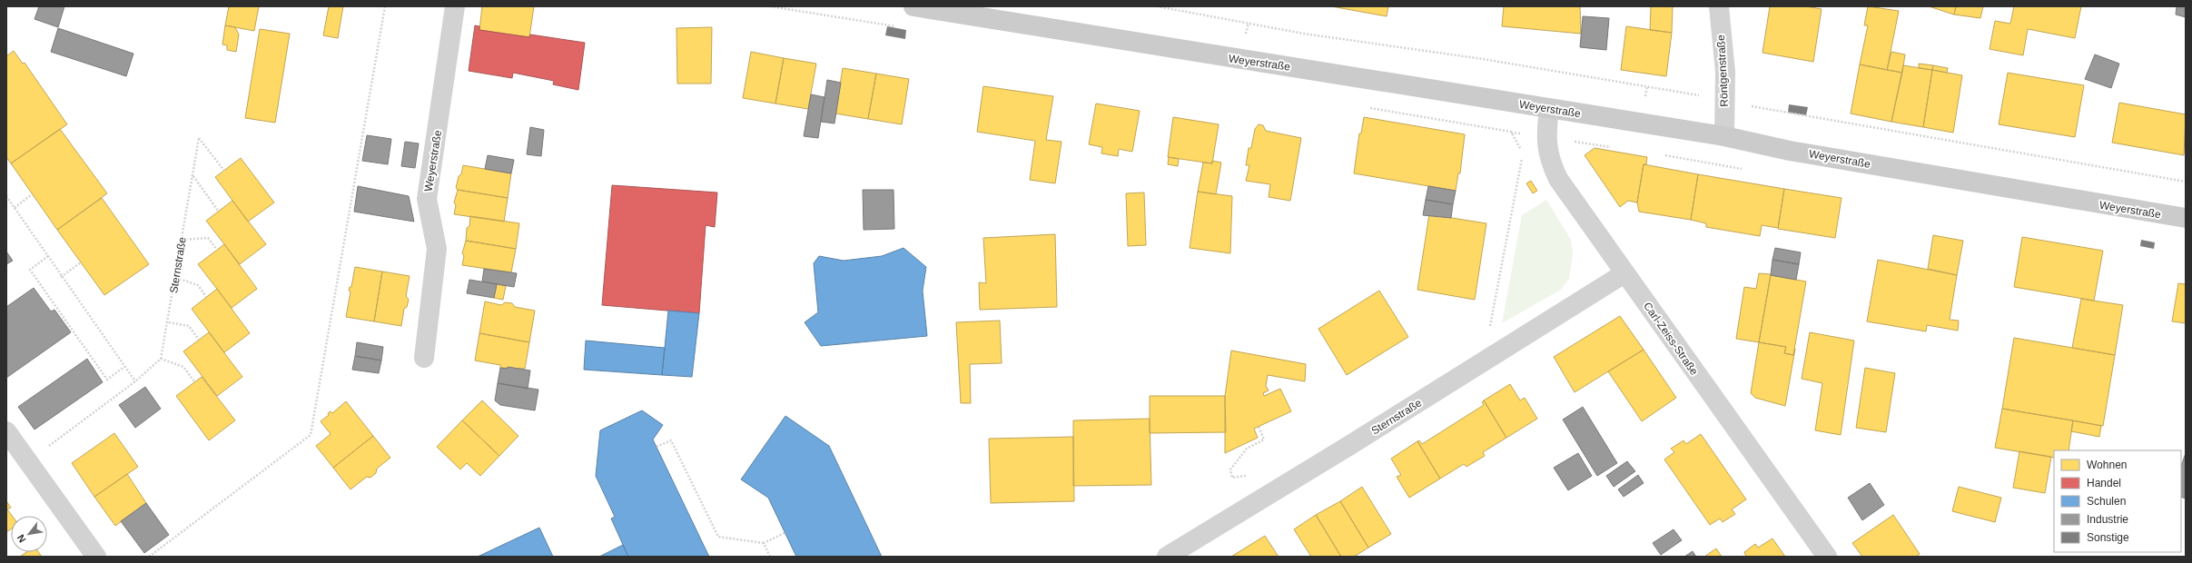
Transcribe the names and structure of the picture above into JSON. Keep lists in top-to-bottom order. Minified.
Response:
{"streets":{"main road":["Weyerstraße"],"street":["Röntgenstraße","Sternstraße","Carl-Zeiss-Straße"]},"crossings":[["Weyerstraße","Röntgenstraße"],["Weyerstraße","Carl-Zeiss-Straße"],["Sternstraße","Carl-Zeiss-Straße"]],"legend":["Wohnen","Handel","Schulen","Industrie","Sonstige"],"north":"bottom left"}
